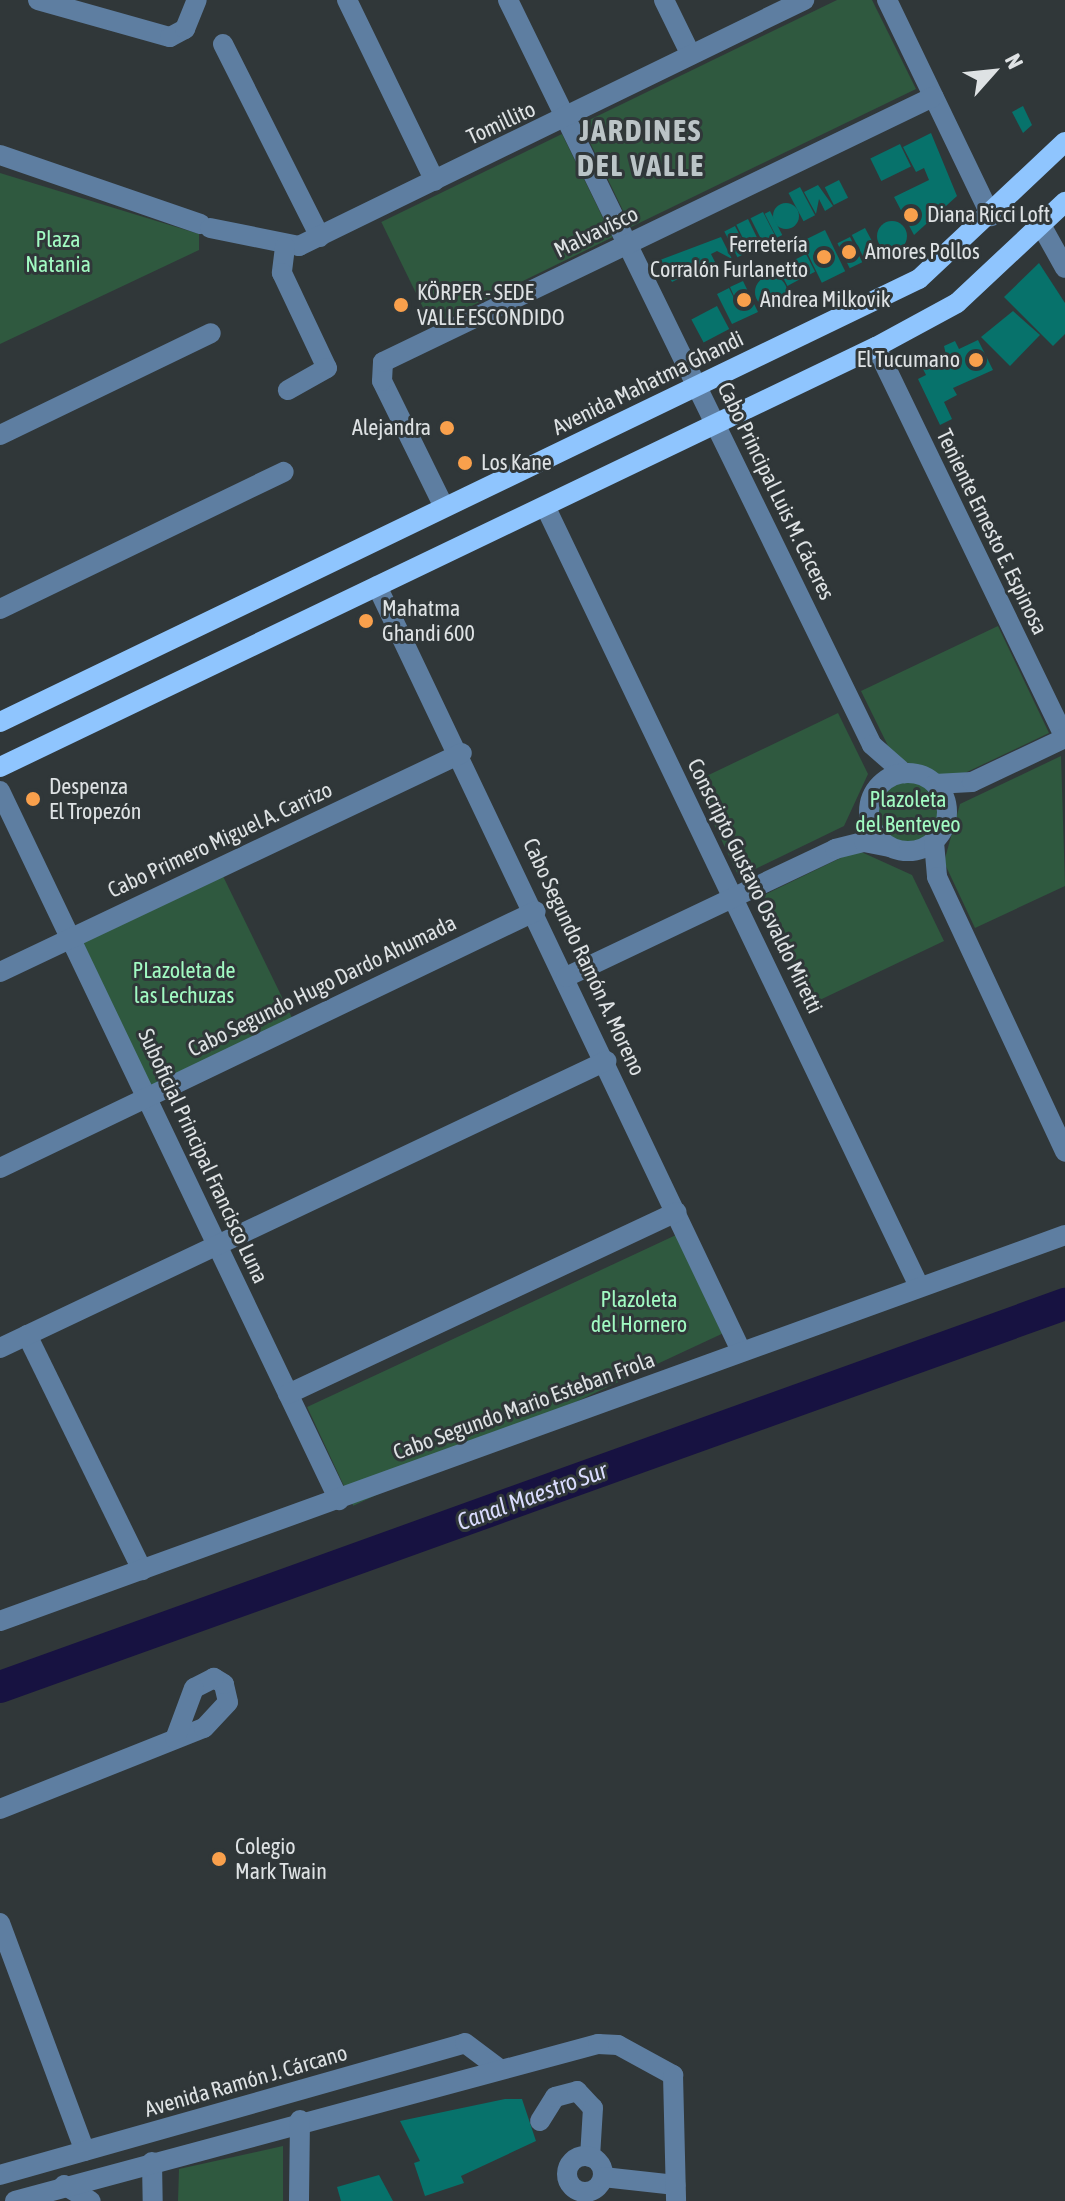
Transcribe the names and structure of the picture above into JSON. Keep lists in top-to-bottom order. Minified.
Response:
{"streets":{"main road":["Avenida Mahatma Ghandi"],"street":["Tomillito","Malvavisco","Cabo Principal Luis M. Cáceres","Teniente Ernesto E. Espinosa","Cabo Primero Miguel A. Carrizo","Conscripto Gustavo Osvaldo Miretti","Cabo Segundo Ramón A. Moreno","Cabo Segundo Hugo Dardo Ahumada","Suboficial Principal Francisco Luna","Cabo Segundo Mario Esteban Frola","Avenida Ramón J. Cárcano"]},"crossings":[["Tomillito","Cabo Principal Luis M. Cáceres"],["Malvavisco","Avenida Mahatma Ghandi"],["Malvavisco","Cabo Principal Luis M. Cáceres"],["Avenida Mahatma Ghandi","Cabo Principal Luis M. Cáceres"],["Cabo Primero Miguel A. Carrizo","Cabo Segundo Ramón A. Moreno"],["Cabo Primero Miguel A. Carrizo","Suboficial Principal Francisco Luna"],["Conscripto Gustavo Osvaldo Miretti","Cabo Segundo Mario Esteban Frola"],["Cabo Segundo Ramón A. Moreno","Cabo Segundo Hugo Dardo Ahumada"],["Cabo Segundo Ramón A. Moreno","Cabo Segundo Mario Esteban Frola"],["Cabo Segundo Hugo Dardo Ahumada","Suboficial Principal Francisco Luna"],["Suboficial Principal Francisco Luna","Cabo Segundo Mario Esteban Frola"]],"districts":["JARDINES DEL VALLE"],"water":["Canal Maestro Sur"],"parks":["Plaza Natania","Plazoleta del Benteveo","PLazoleta de las Lechuzas","Plazoleta del Hornero"],"places":["Diana Ricci Loft","Amores Pollos","Ferretería Corralón Furlanetto","Andrea Milkovik","KÖRPER - SEDE VALLE ESCONDIDO","El Tucumano","Alejandra","Los Kane","Mahatma Ghandi 600","Despenza El Tropezón","Colegio Mark Twain"],"north":"top right"}
